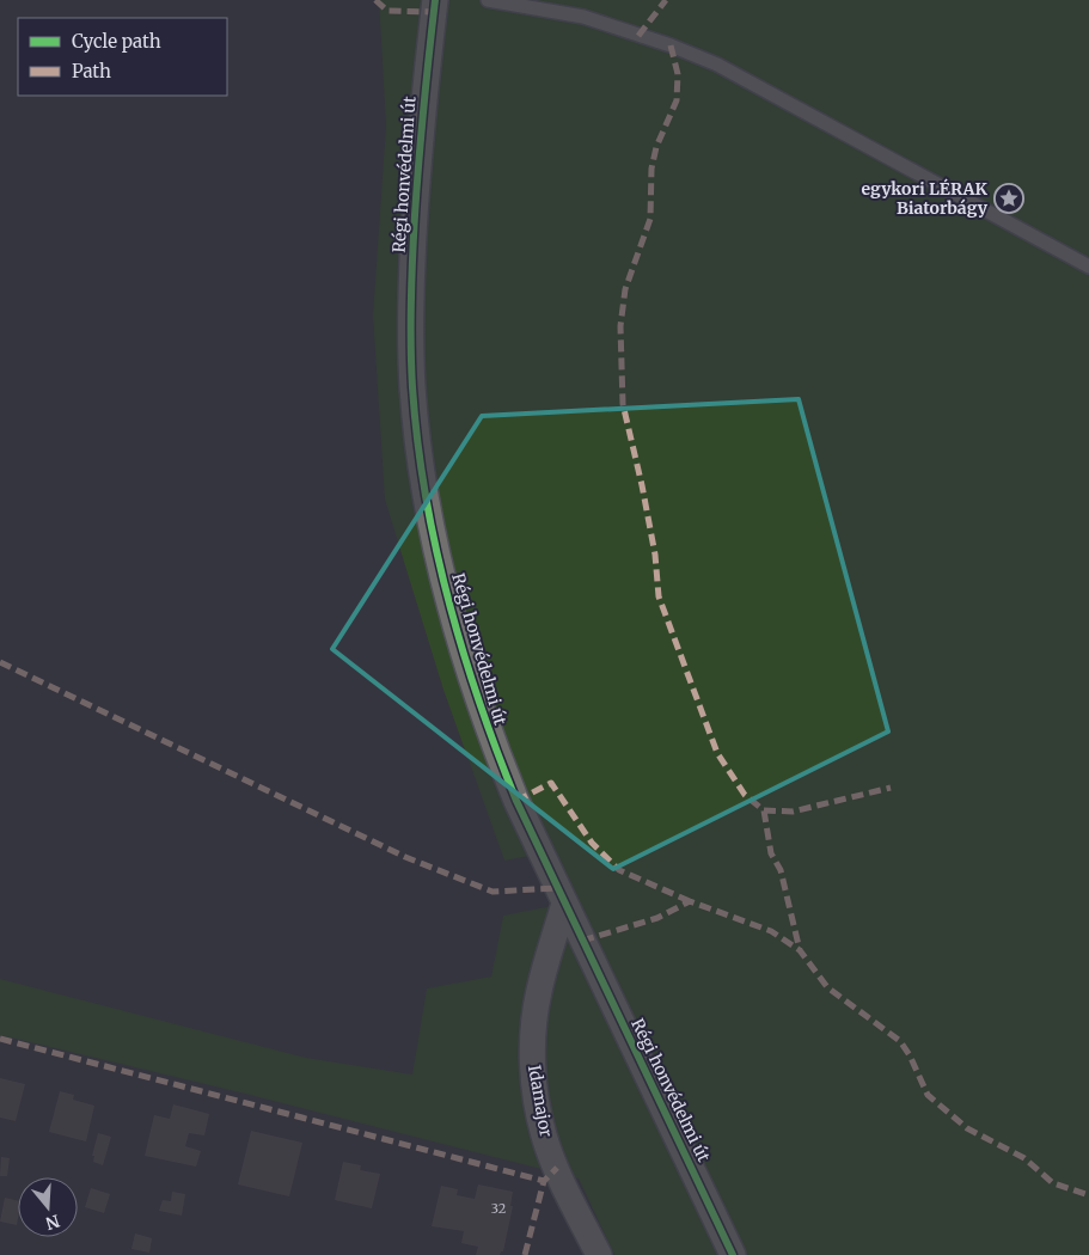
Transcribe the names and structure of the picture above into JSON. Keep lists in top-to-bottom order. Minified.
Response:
{"streets":{"street":["Régi honvédelmi út","Idamajor"]},"crossings":[["Régi honvédelmi út","Idamajor"]],"places":{"place":["egykori LÉRAK Biatorbágy"]},"house_numbers":["32"],"legend":["Cycle path","Path"],"north":"bottom"}
